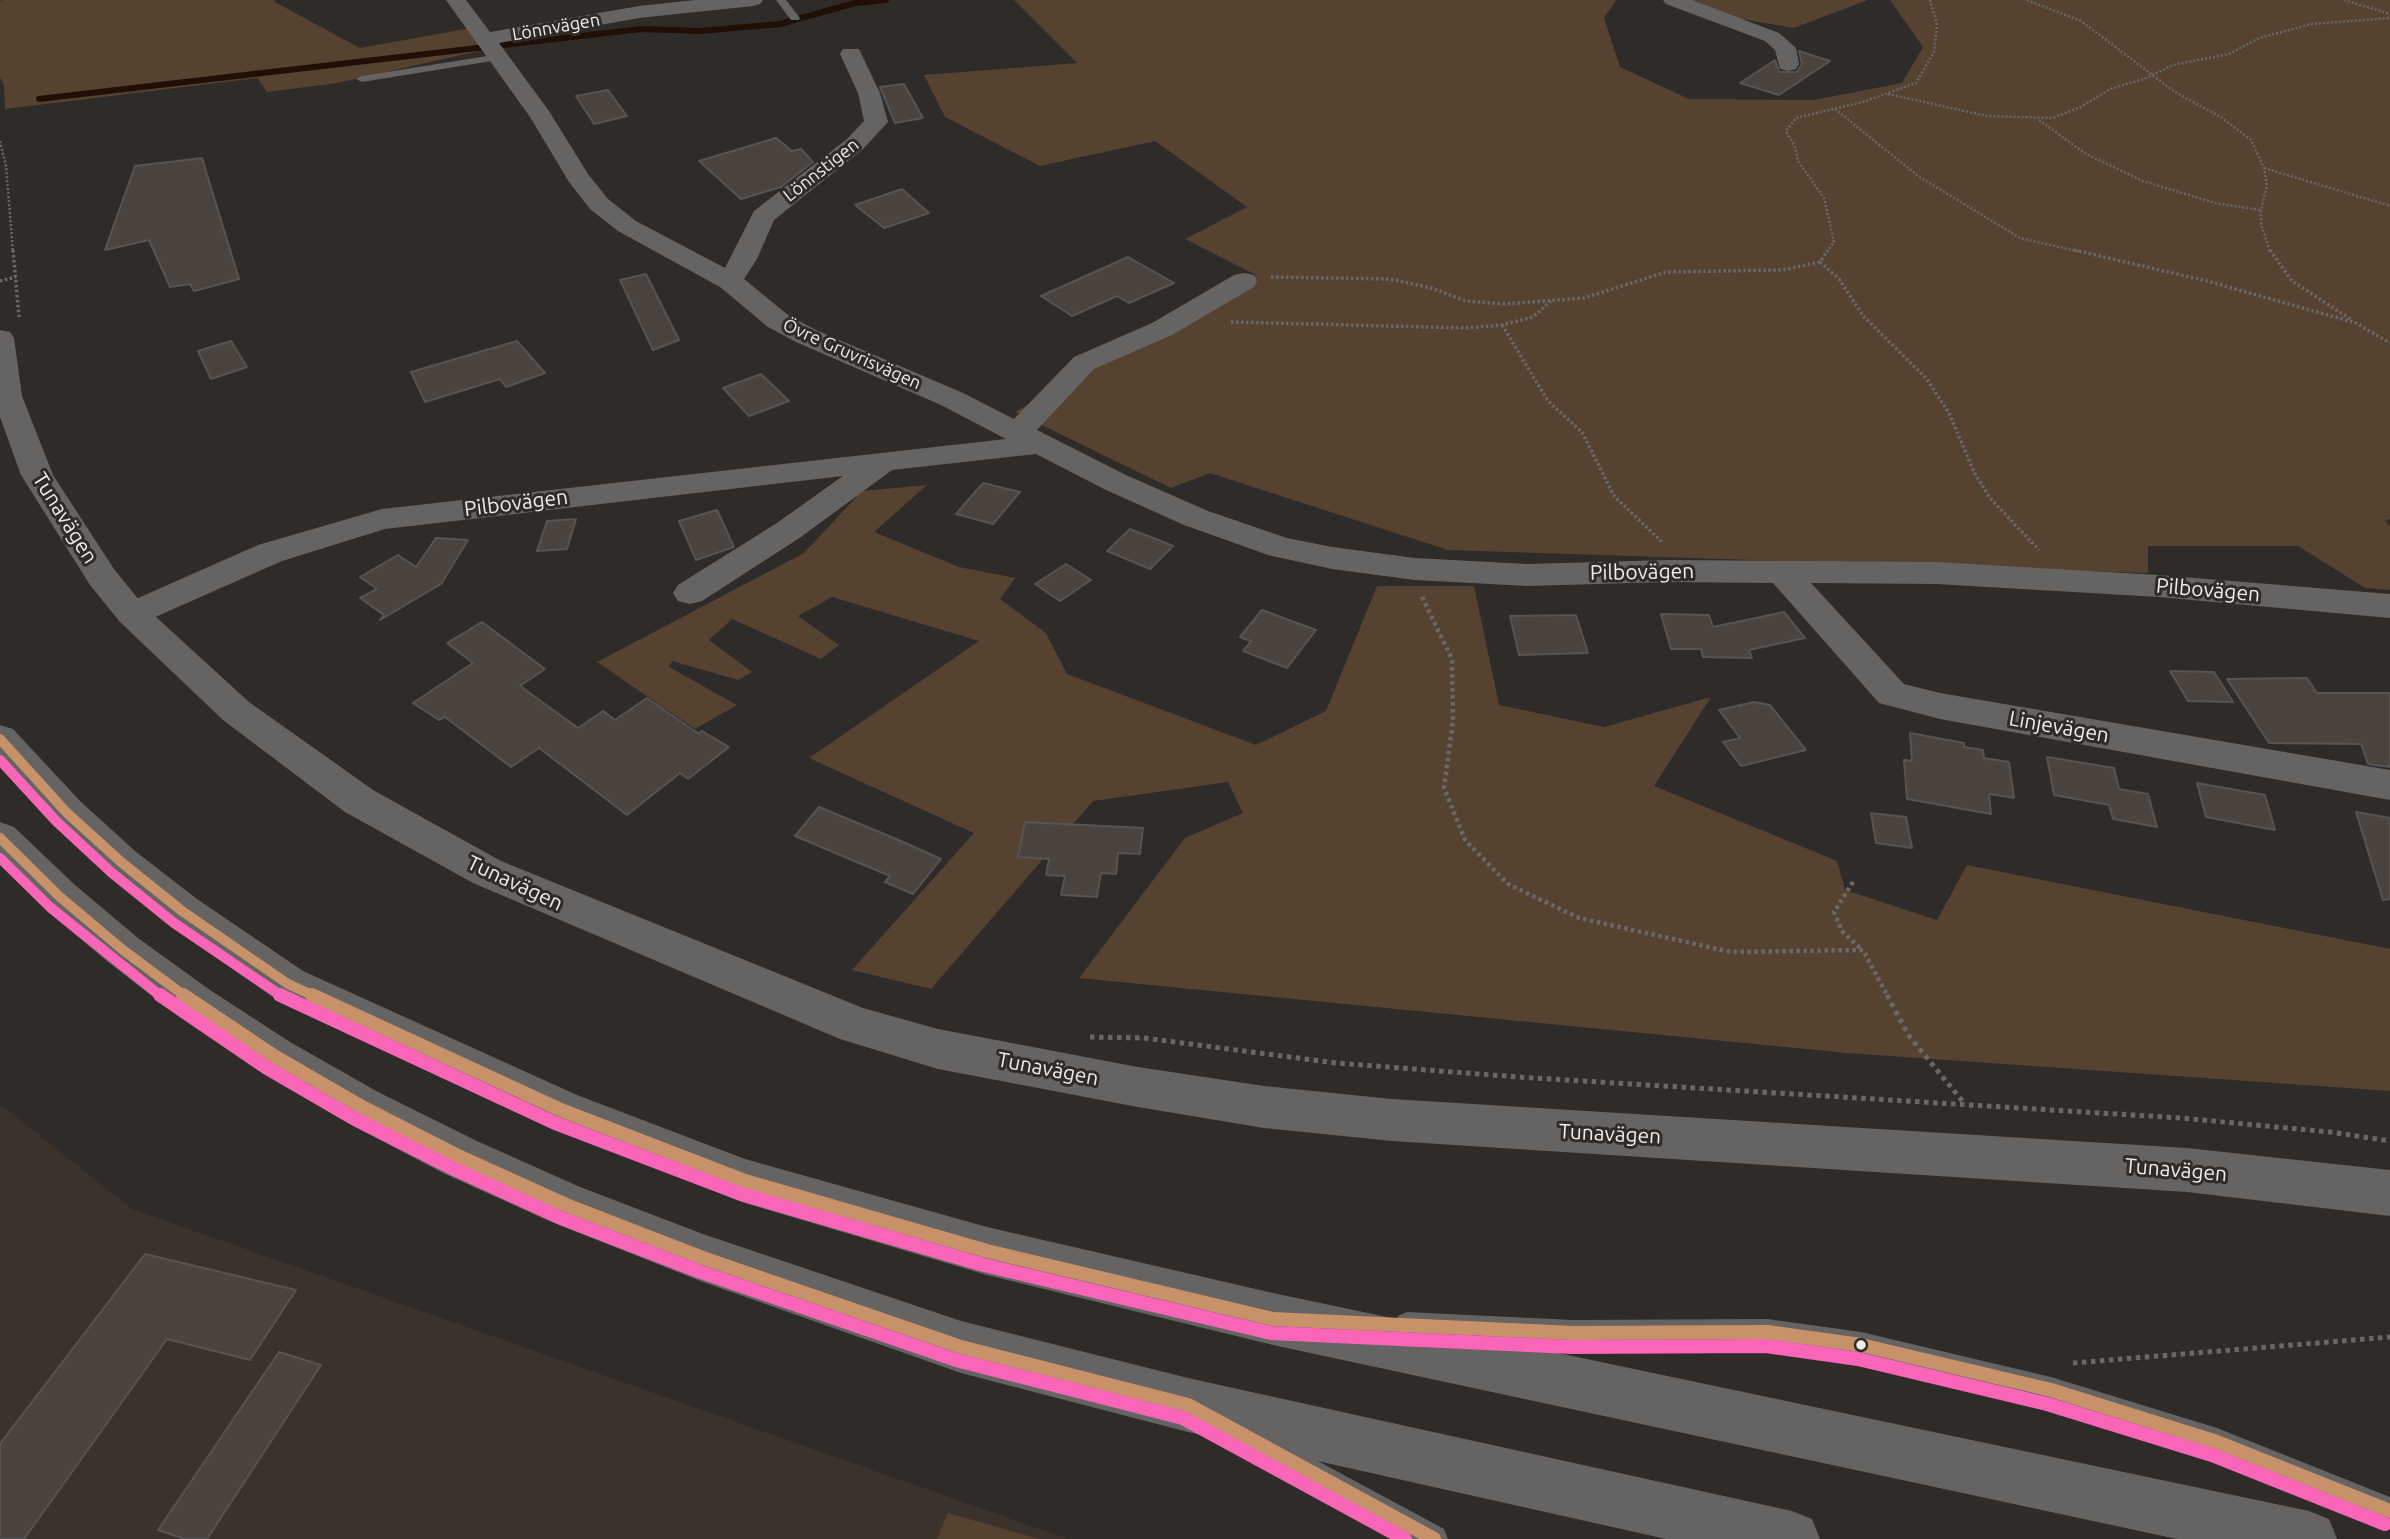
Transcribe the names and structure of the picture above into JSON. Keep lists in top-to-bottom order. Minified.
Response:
{"streets":{"street":["Lönnvägen","Lönnstigen","Övre Gruvrisvägen","Pilbovägen","Tunavägen","Linjevägen"]},"crossings":[["Lönnvägen","Övre Gruvrisvägen"],["Lönnstigen","Övre Gruvrisvägen"],["Övre Gruvrisvägen","Pilbovägen"],["Pilbovägen","Tunavägen"],["Pilbovägen","Linjevägen"]]}
